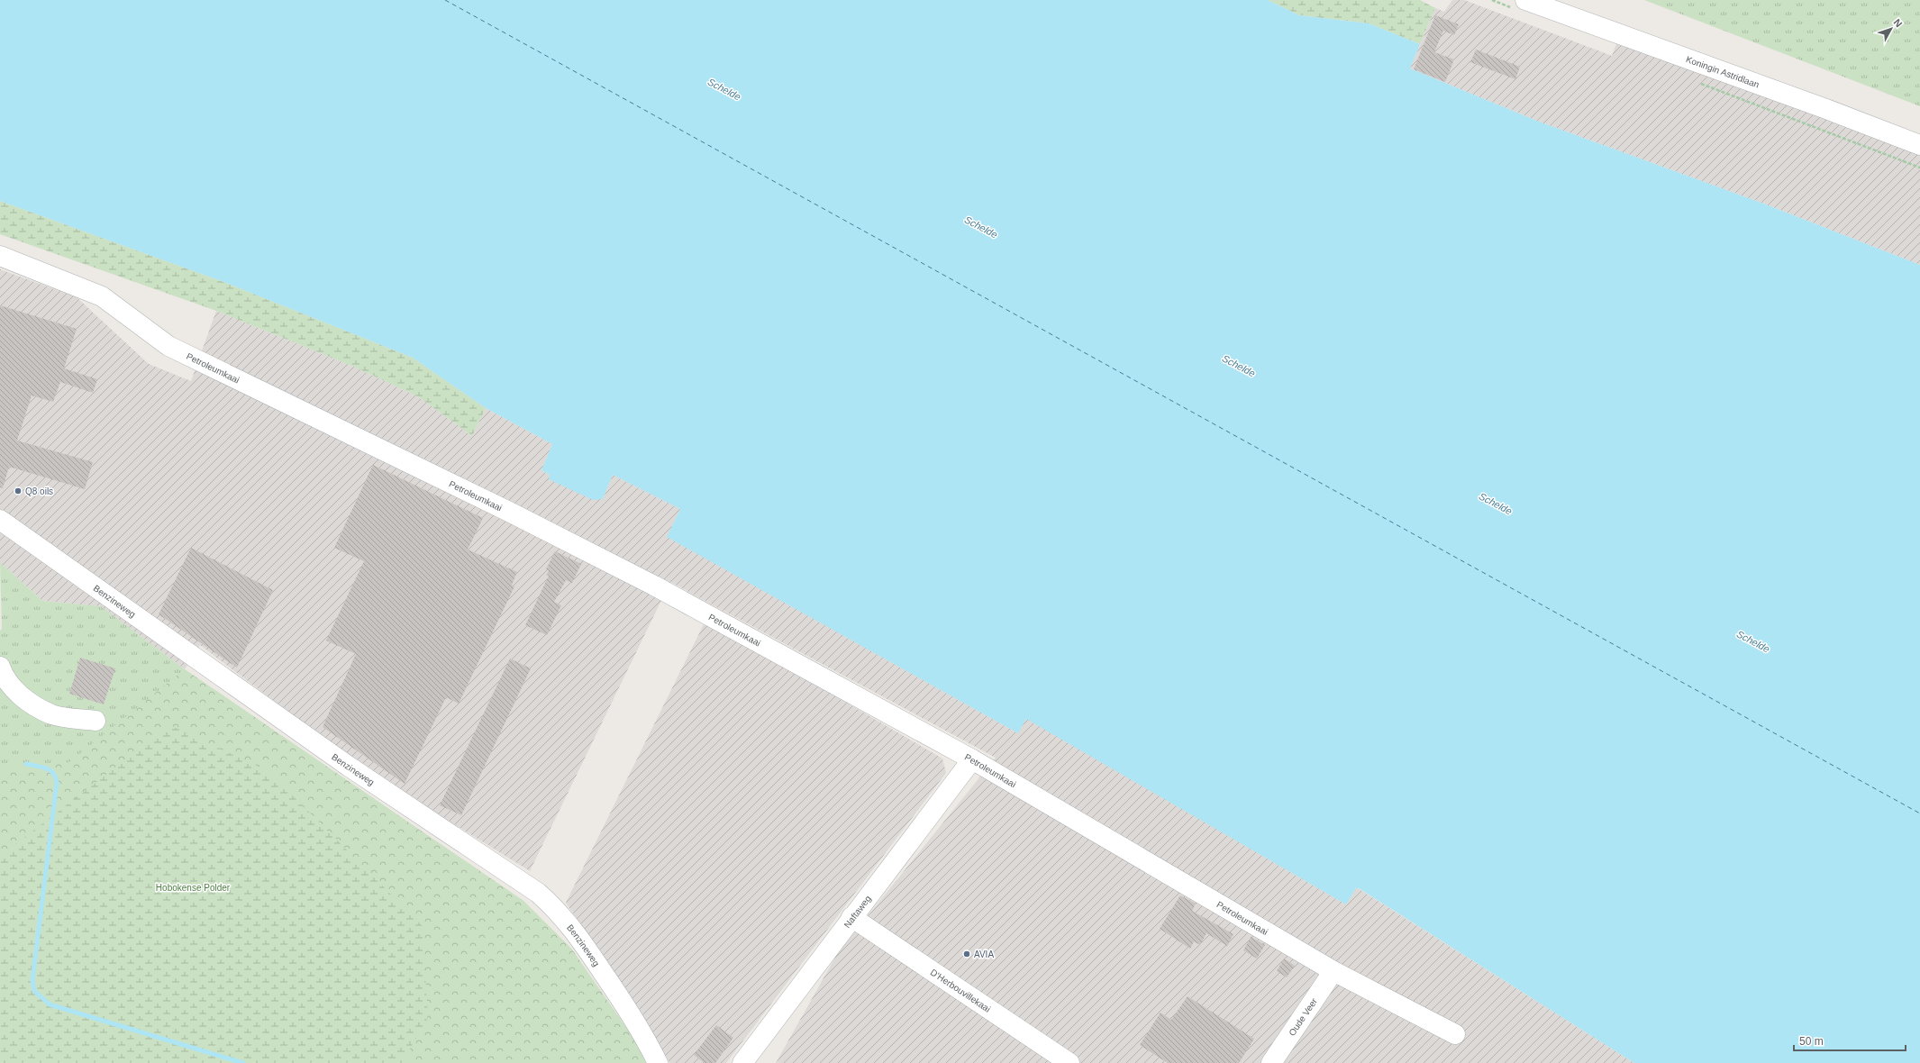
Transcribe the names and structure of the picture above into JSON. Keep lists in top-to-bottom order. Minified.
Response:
{"streets":{"street":["Koningin Astridlaan","Petroleumkaai","Benzineweg","Naftaweg","D'Herbouvillekaai","Oude Veer"]},"crossings":[["Petroleumkaai","Naftaweg"],["Petroleumkaai","Oude Veer"],["Naftaweg","D'Herbouvillekaai"]],"water":["Schelde"],"parks":["Hobokense Polder"],"places":["Q8 oils","AVIA"],"scale_bar":"50 m","north":"top right"}
